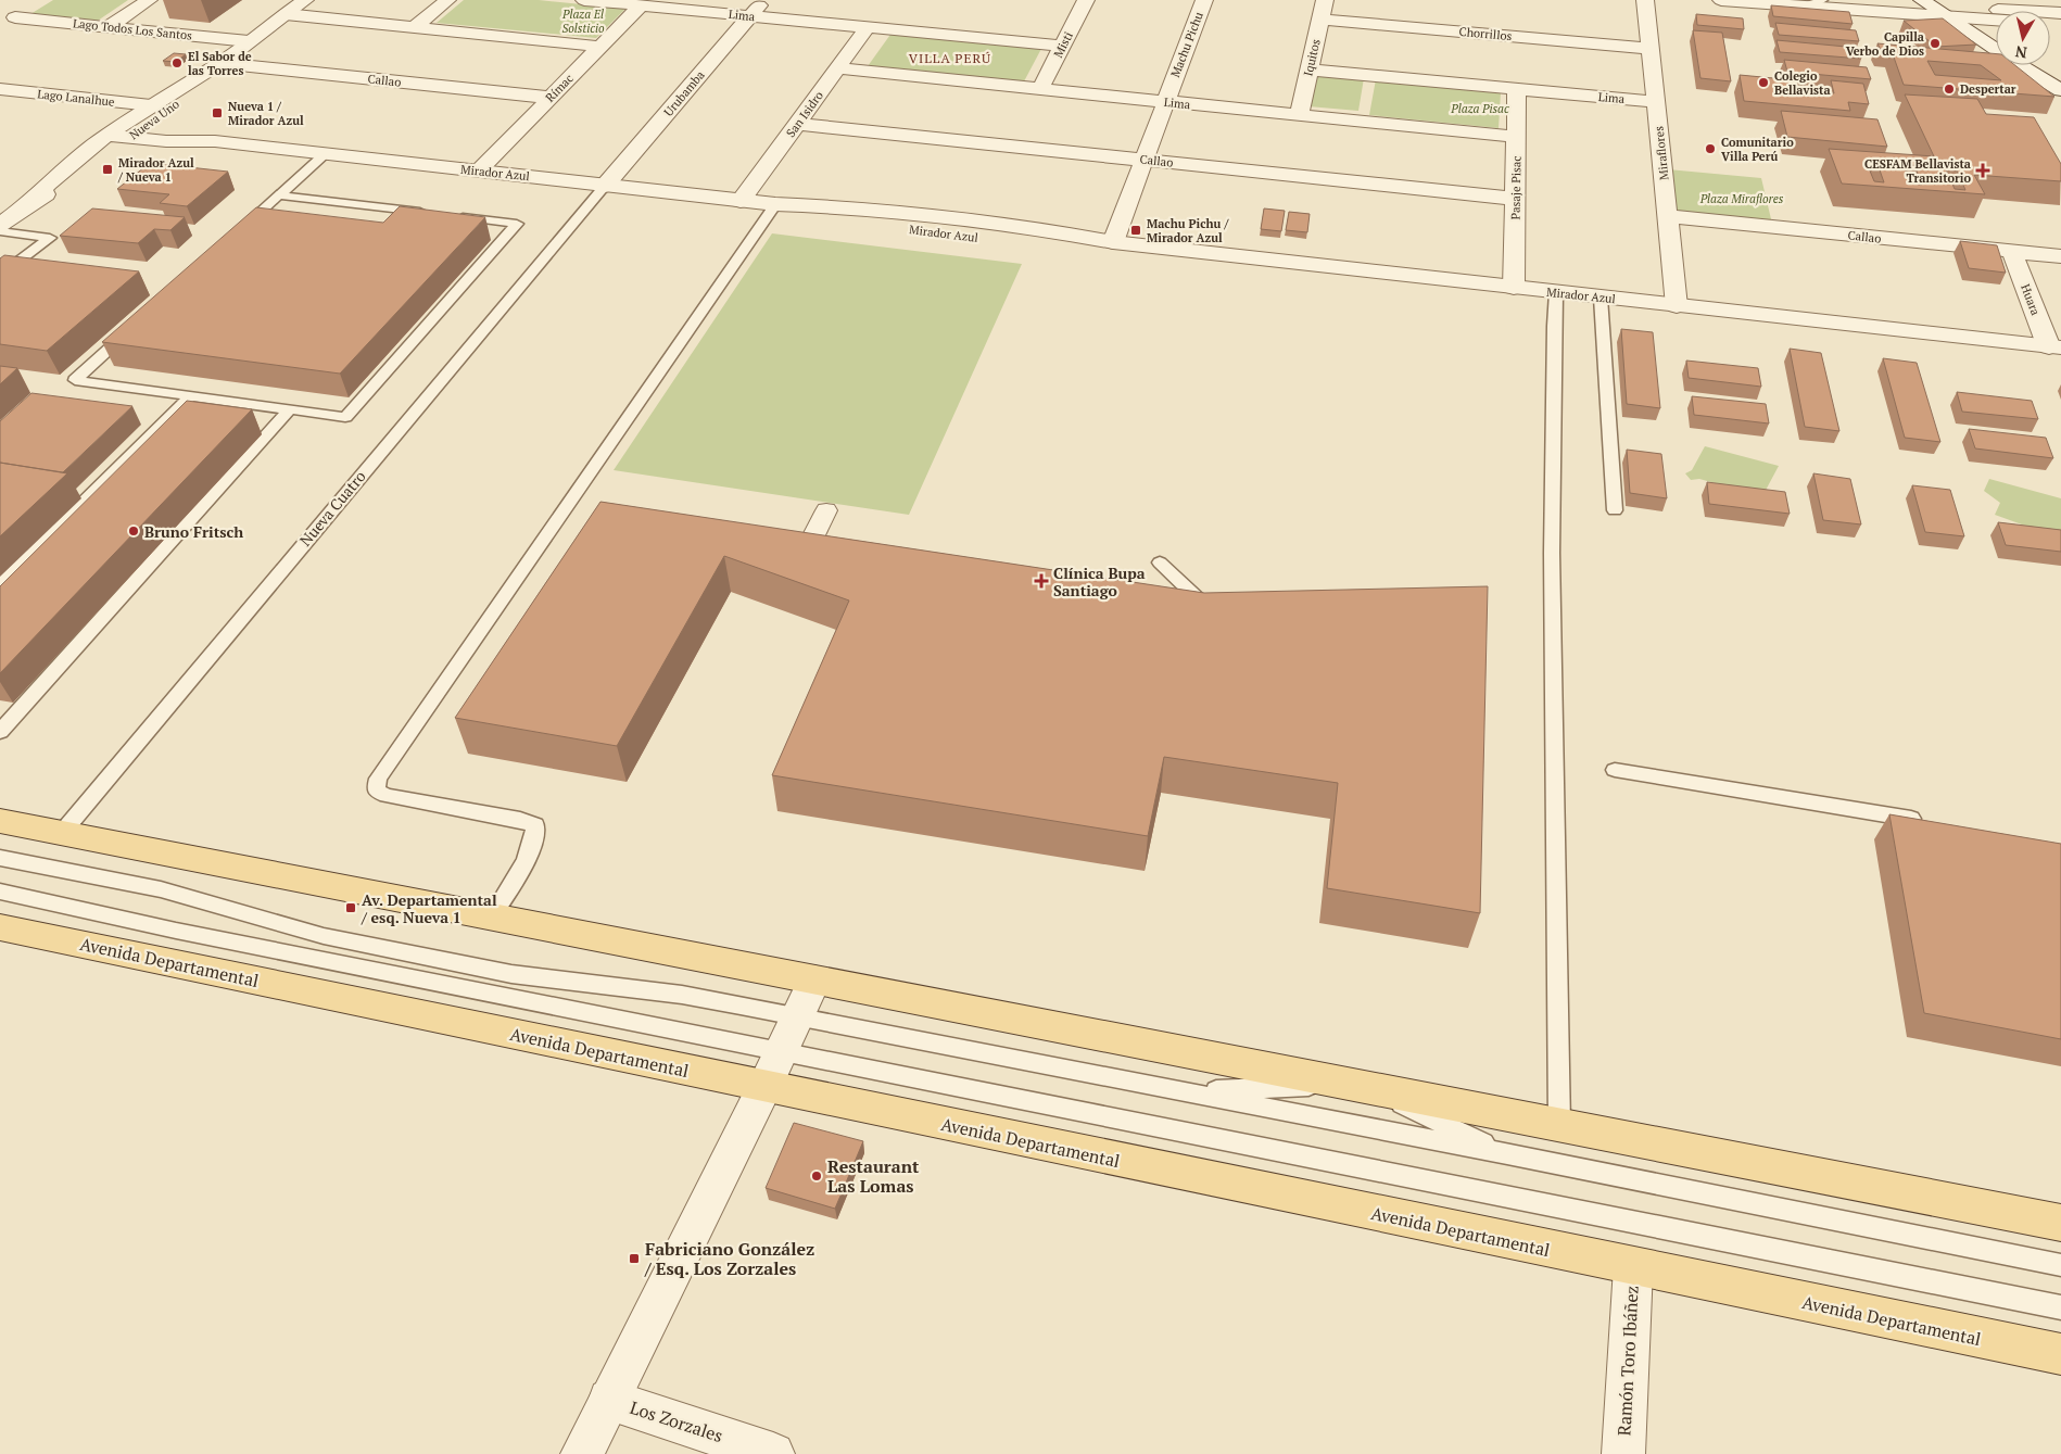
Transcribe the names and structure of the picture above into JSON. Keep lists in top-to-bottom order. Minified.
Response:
{"streets":{"main road":["Avenida Departamental"],"street":["Lima","Lago Todos Los Santos","Chorrillos","Misti","Machu Pichu","Iquitos","Callao","Rímac","Urubamba","Lago Lanalhue","San Isidro","Nueva Uno","Miraflores","Mirador Azul","Pasaje Pisac","Huara","Ramón Toro Ibáñez","Los Zorzales"],"lane":["Nueva Cuatro"]},"crossings":[["Lima","Misti"],["Lima","Machu Pichu"],["Lima","Iquitos"],["Lima","Rímac"],["Lima","Urubamba"],["Lima","San Isidro"],["Lima","Miraflores"],["Lima","Pasaje Pisac"],["Lago Todos Los Santos","Nueva Uno"],["Chorrillos","Iquitos"],["Chorrillos","Miraflores"],["Machu Pichu","Callao"],["Machu Pichu","Mirador Azul"],["Callao","Rímac"],["Callao","San Isidro"],["Callao","Nueva Uno"],["Callao","Miraflores"],["Callao","Pasaje Pisac"],["Callao","Huara"],["Rímac","Mirador Azul"],["Urubamba","Mirador Azul"],["Urubamba","Nueva Cuatro"],["Lago Lanalhue","Nueva Uno"],["San Isidro","Mirador Azul"],["Nueva Uno","Mirador Azul"],["Miraflores","Mirador Azul"],["Mirador Azul","Pasaje Pisac"],["Mirador Azul","Huara"],["Mirador Azul","Nueva Cuatro"],["Avenida Departamental","Ramón Toro Ibáñez"]],"districts":["VILLA PERÚ"],"parks":["Plaza El Solsticio","Plaza Pisac","Plaza Miraflores"],"places":{"other":["Capilla Verbo de Dios","El Sabor de las Torres","Colegio Bellavista","Despertar","Comunitario Villa Perú","Bruno Fritsch","Restaurant Las Lomas"],"transit":["Nueva 1 / Mirador Azul","Mirador Azul / Nueva 1","Machu Pichu / Mirador Azul","Av. Departamental / esq. Nueva 1","Fabriciano González / Esq. Los Zorzales"],"health":["CESFAM Bellavista Transitorio","Clínica Bupa Santiago"]},"north":"bottom"}
